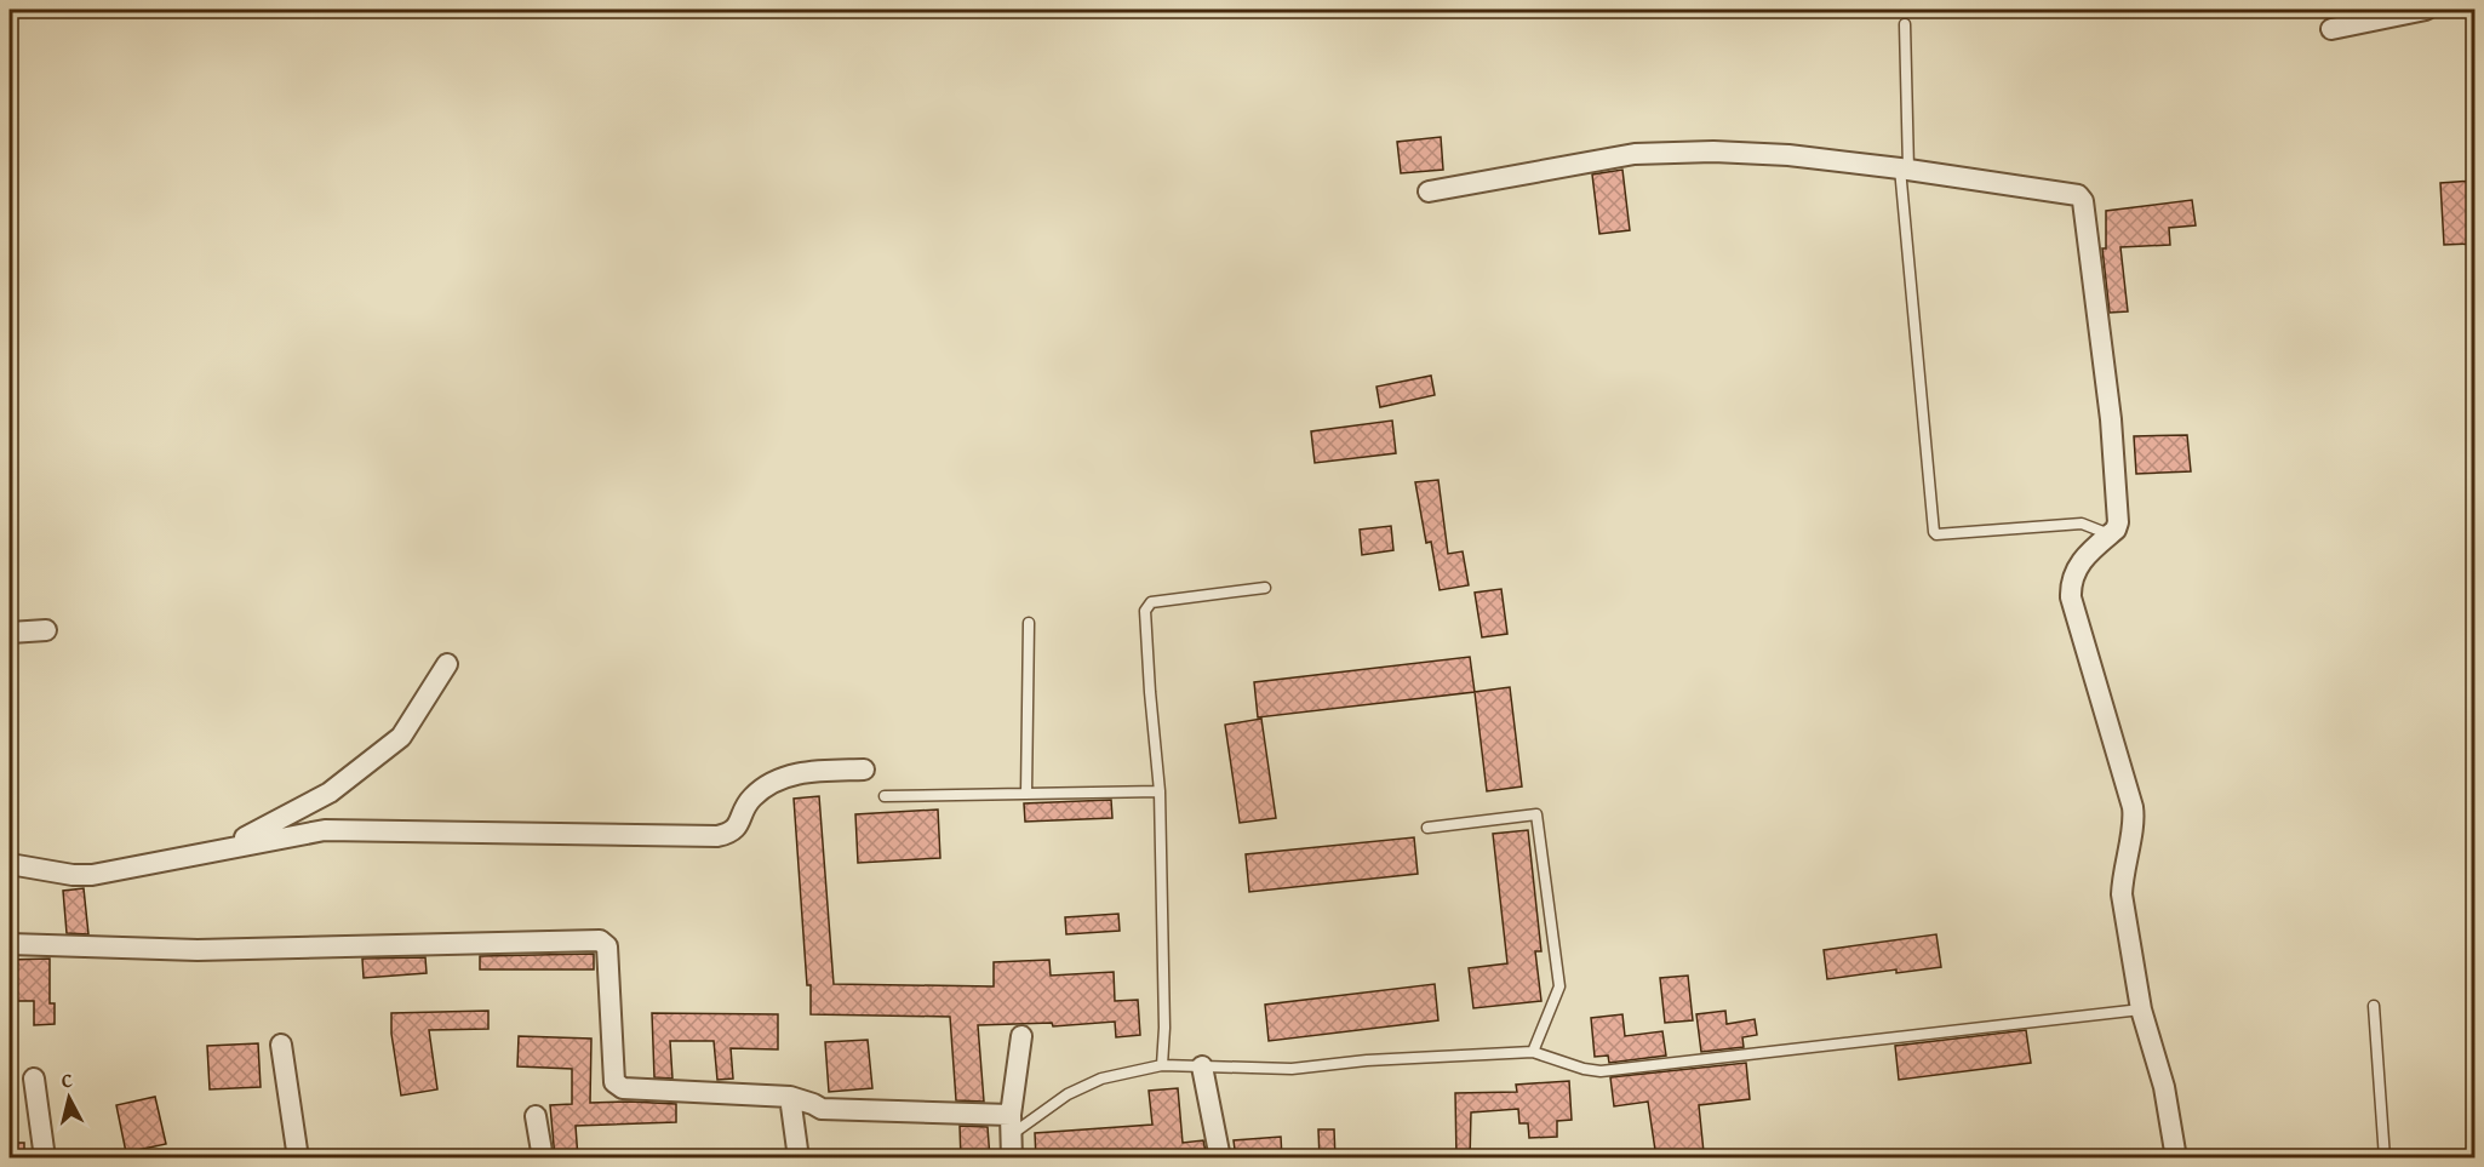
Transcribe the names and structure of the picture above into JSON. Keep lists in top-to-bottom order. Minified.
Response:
{"north":"top"}
